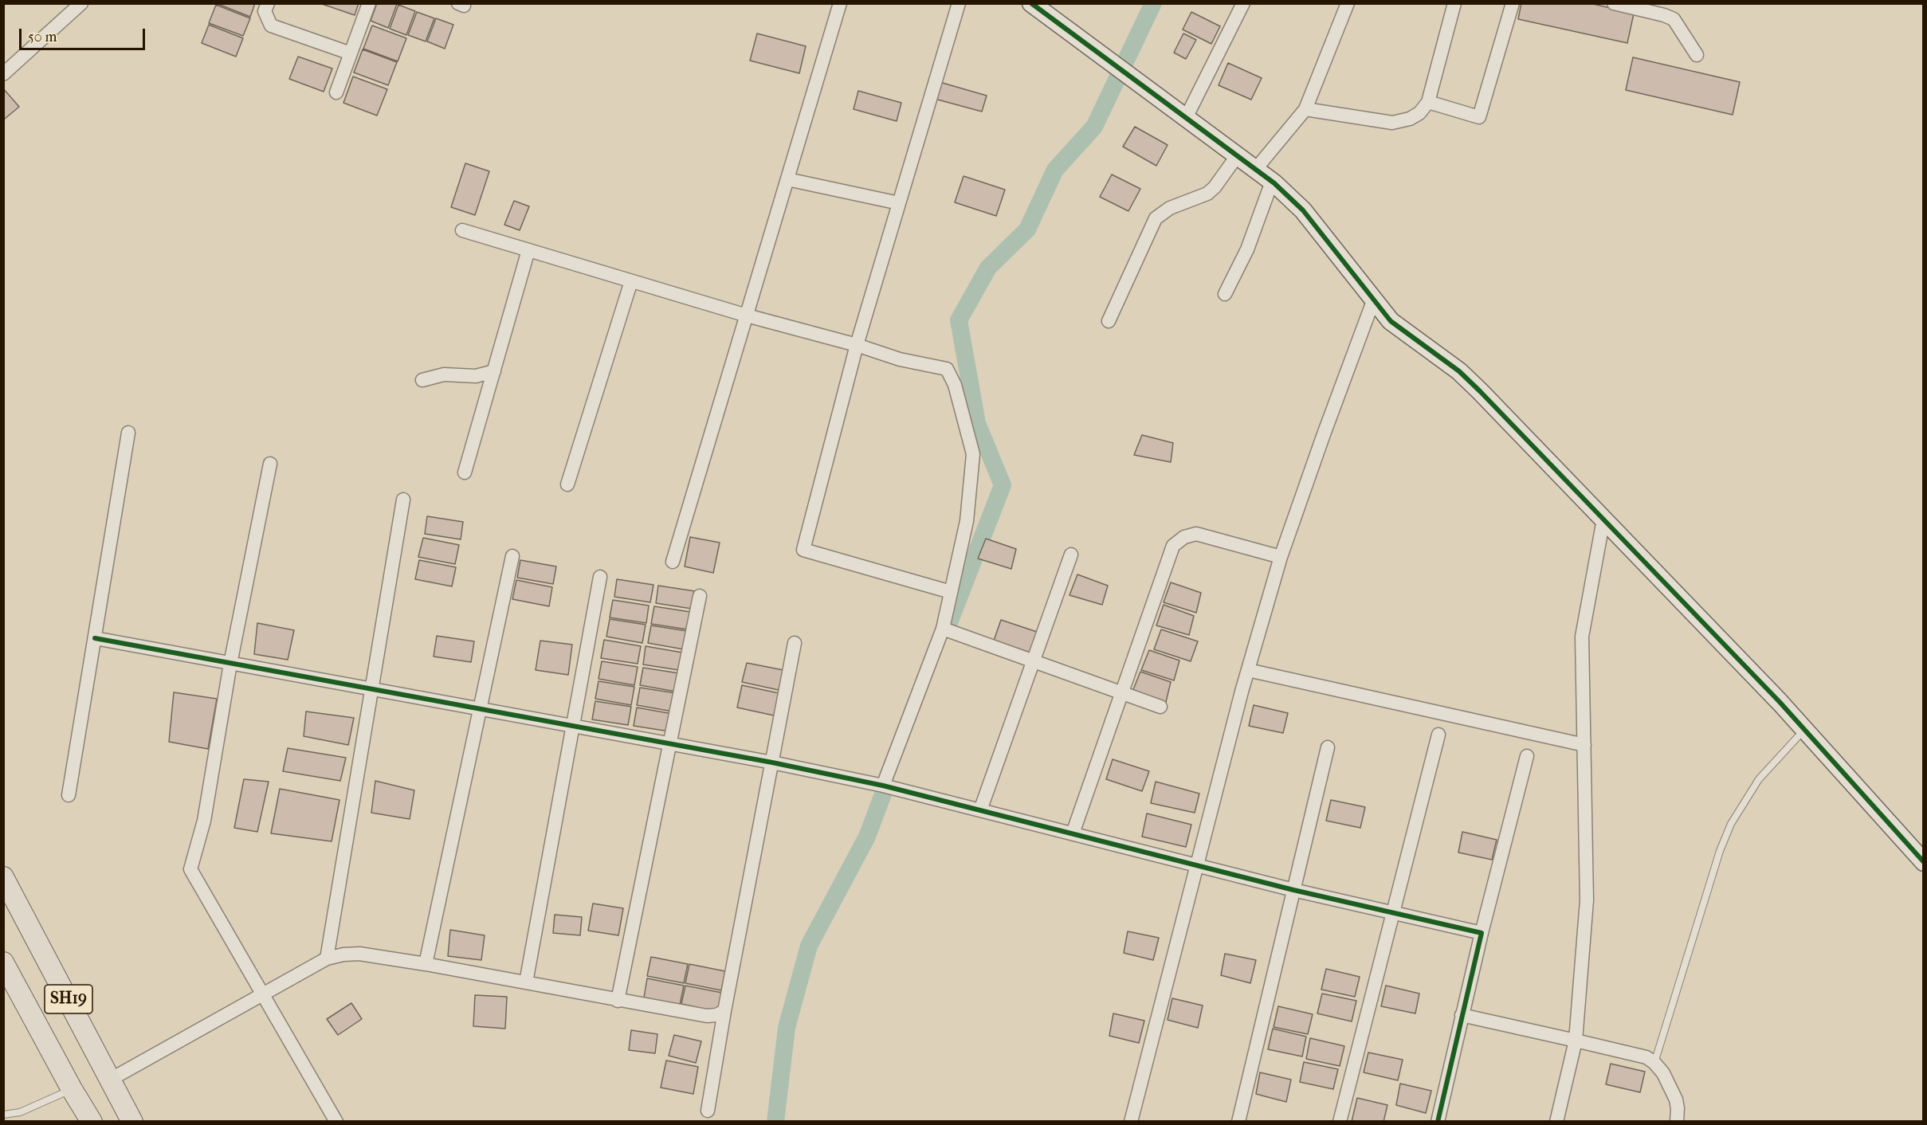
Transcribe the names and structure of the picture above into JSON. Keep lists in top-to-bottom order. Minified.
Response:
{"streets":{"main road":["SH19"]},"scale_bar":"50 m"}
